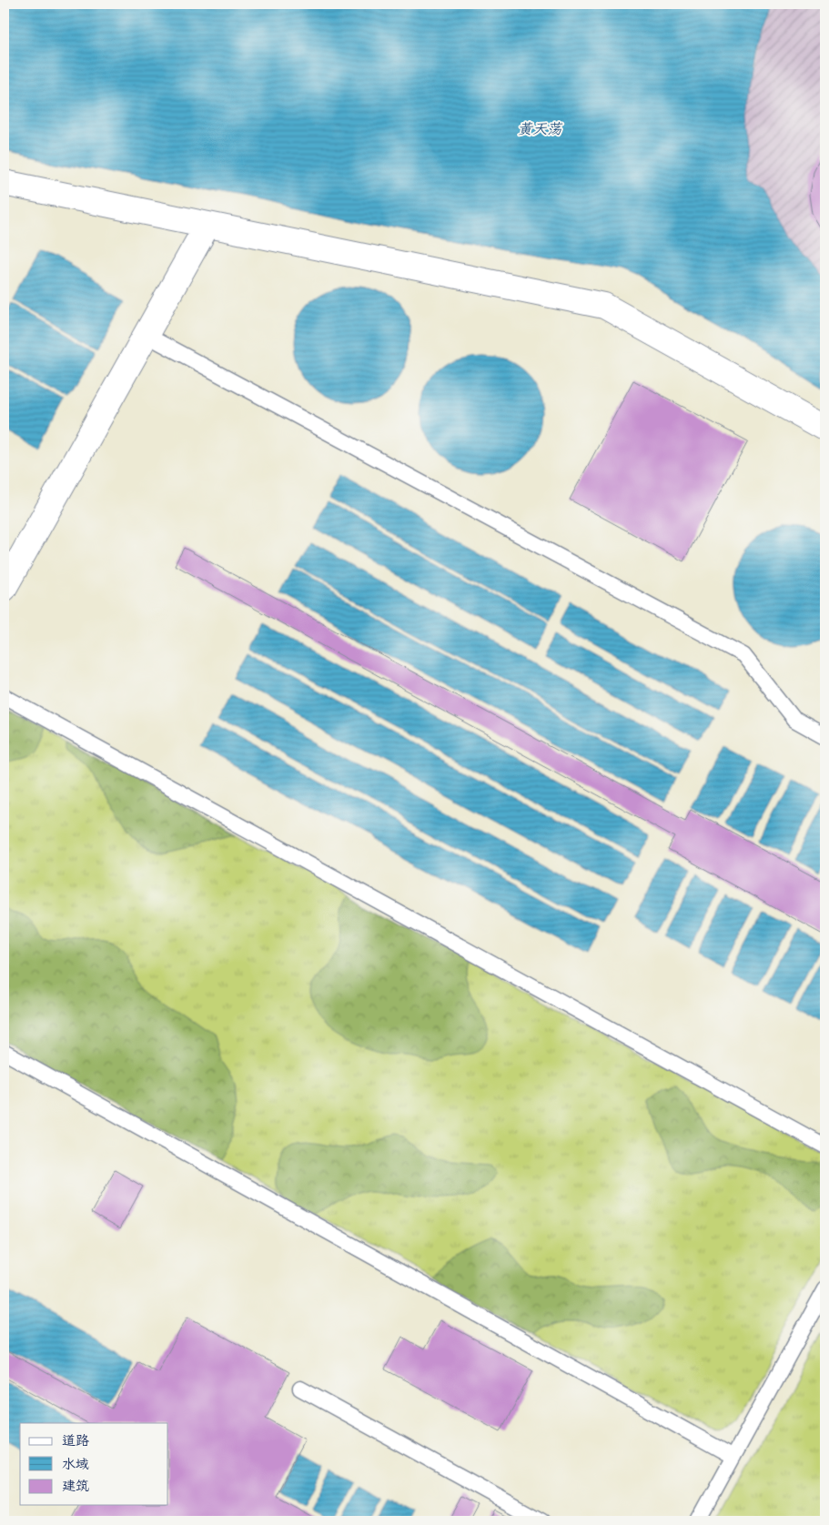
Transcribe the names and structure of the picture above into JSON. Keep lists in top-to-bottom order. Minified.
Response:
{"water":["黄天荡"],"legend":["道路","水域","建筑"]}
